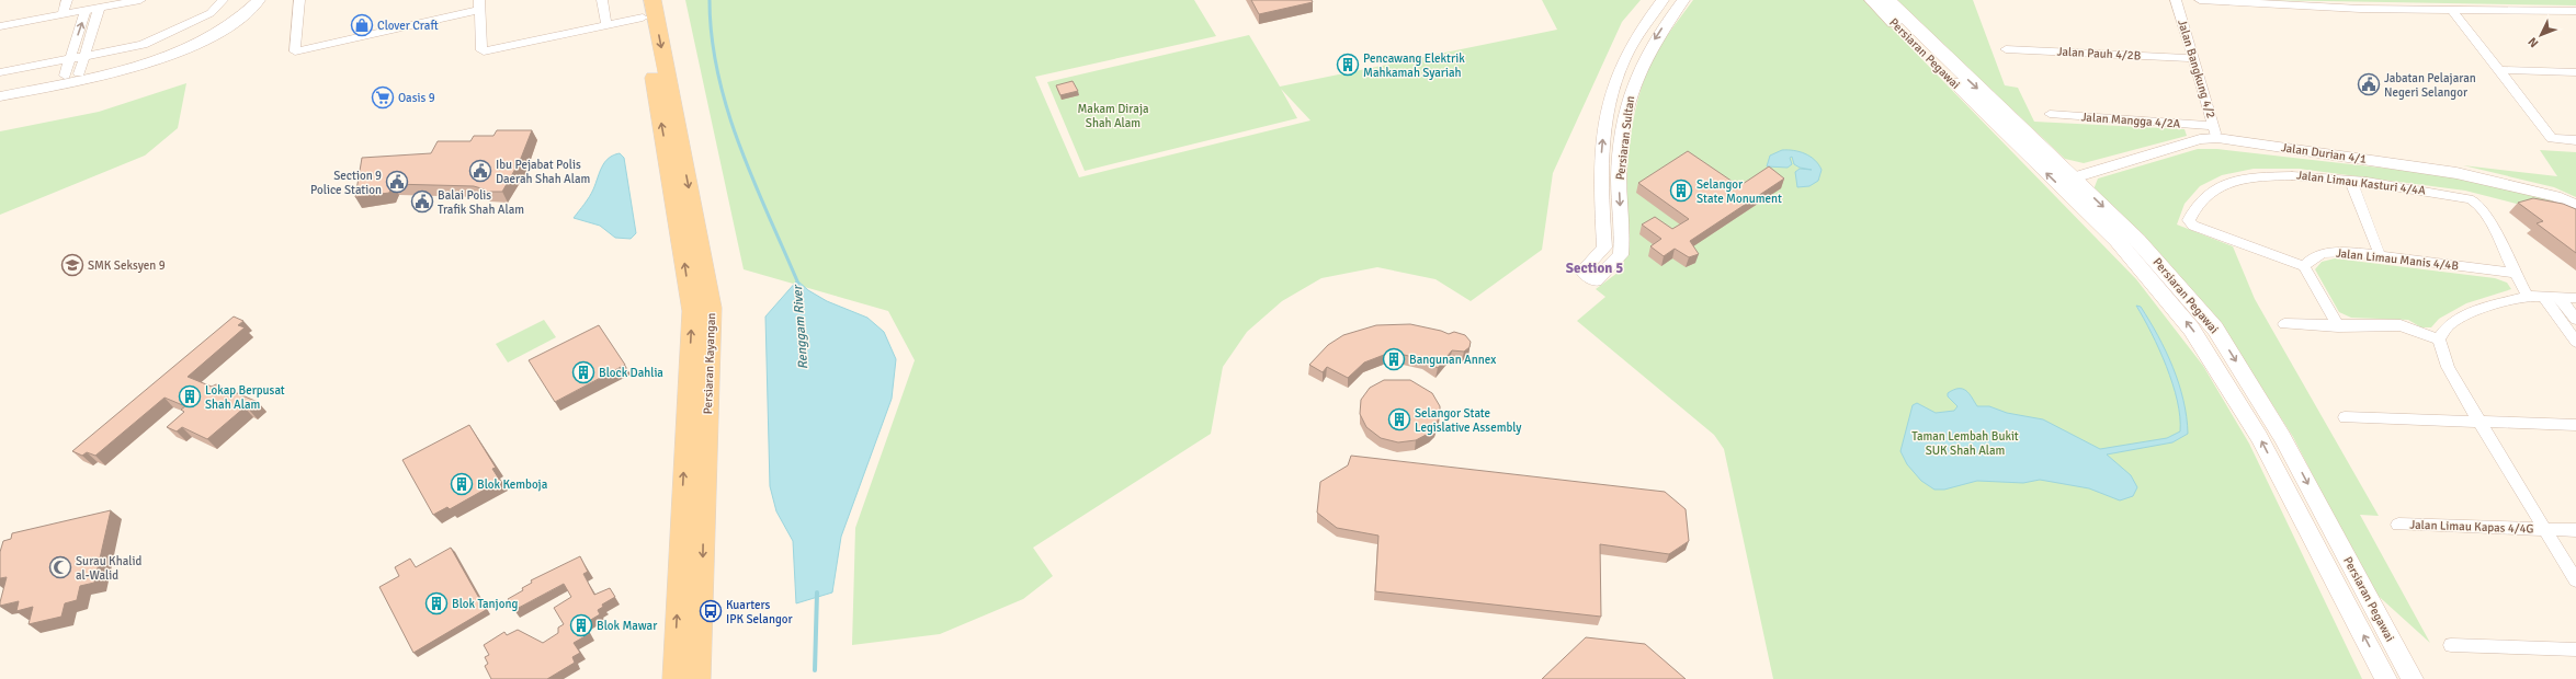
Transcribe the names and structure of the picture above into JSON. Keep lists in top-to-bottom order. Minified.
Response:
{"streets":{"main road":["Persiaran Pegawai","Persiaran Kayangan"],"street":["Jalan Pauh 4/2B","Jalan Bangkung 4/2","Jalan Mangga 4/2A","Persiaran Sultan","Jalan Durian 4/1","Jalan Limau Kasturi 4/4A","Jalan Limau Manis 4/4B","Jalan Limau Kapas 4/4G"]},"crossings":[["Persiaran Pegawai","Jalan Durian 4/1"],["Jalan Pauh 4/2B","Jalan Bangkung 4/2"],["Jalan Bangkung 4/2","Jalan Mangga 4/2A"],["Jalan Bangkung 4/2","Jalan Durian 4/1"],["Jalan Mangga 4/2A","Jalan Durian 4/1"],["Jalan Limau Kasturi 4/4A","Jalan Limau Manis 4/4B"]],"districts":["Section 5"],"water":["Renggam River"],"parks":["Makam Diraja Shah Alam","Taman Lembah Bukit SUK Shah Alam"],"places":{"shop":["Clover Craft"],"building":["Pencawang Elektrik Mahkamah Syariah","Selangor State Monument","Bangunan Annex","Block Dahlia","Lokap Berpusat Shah Alam","Selangor State Legislative Assembly","Blok Kemboja","Blok Tanjong","Blok Mawar"],"public building":["Jabatan Pelajaran Negeri Selangor","Ibu Pejabat Polis Daerah Shah Alam","Section 9 Police Station","Balai Polis Trafik Shah Alam"],"supermarket":["Oasis 9"],"school or university":["SMK Seksyen 9"],"mosque":["Surau Khalid al-Walid"],"bus stop":["Kuarters IPK Selangor"]},"north":"bottom left"}
